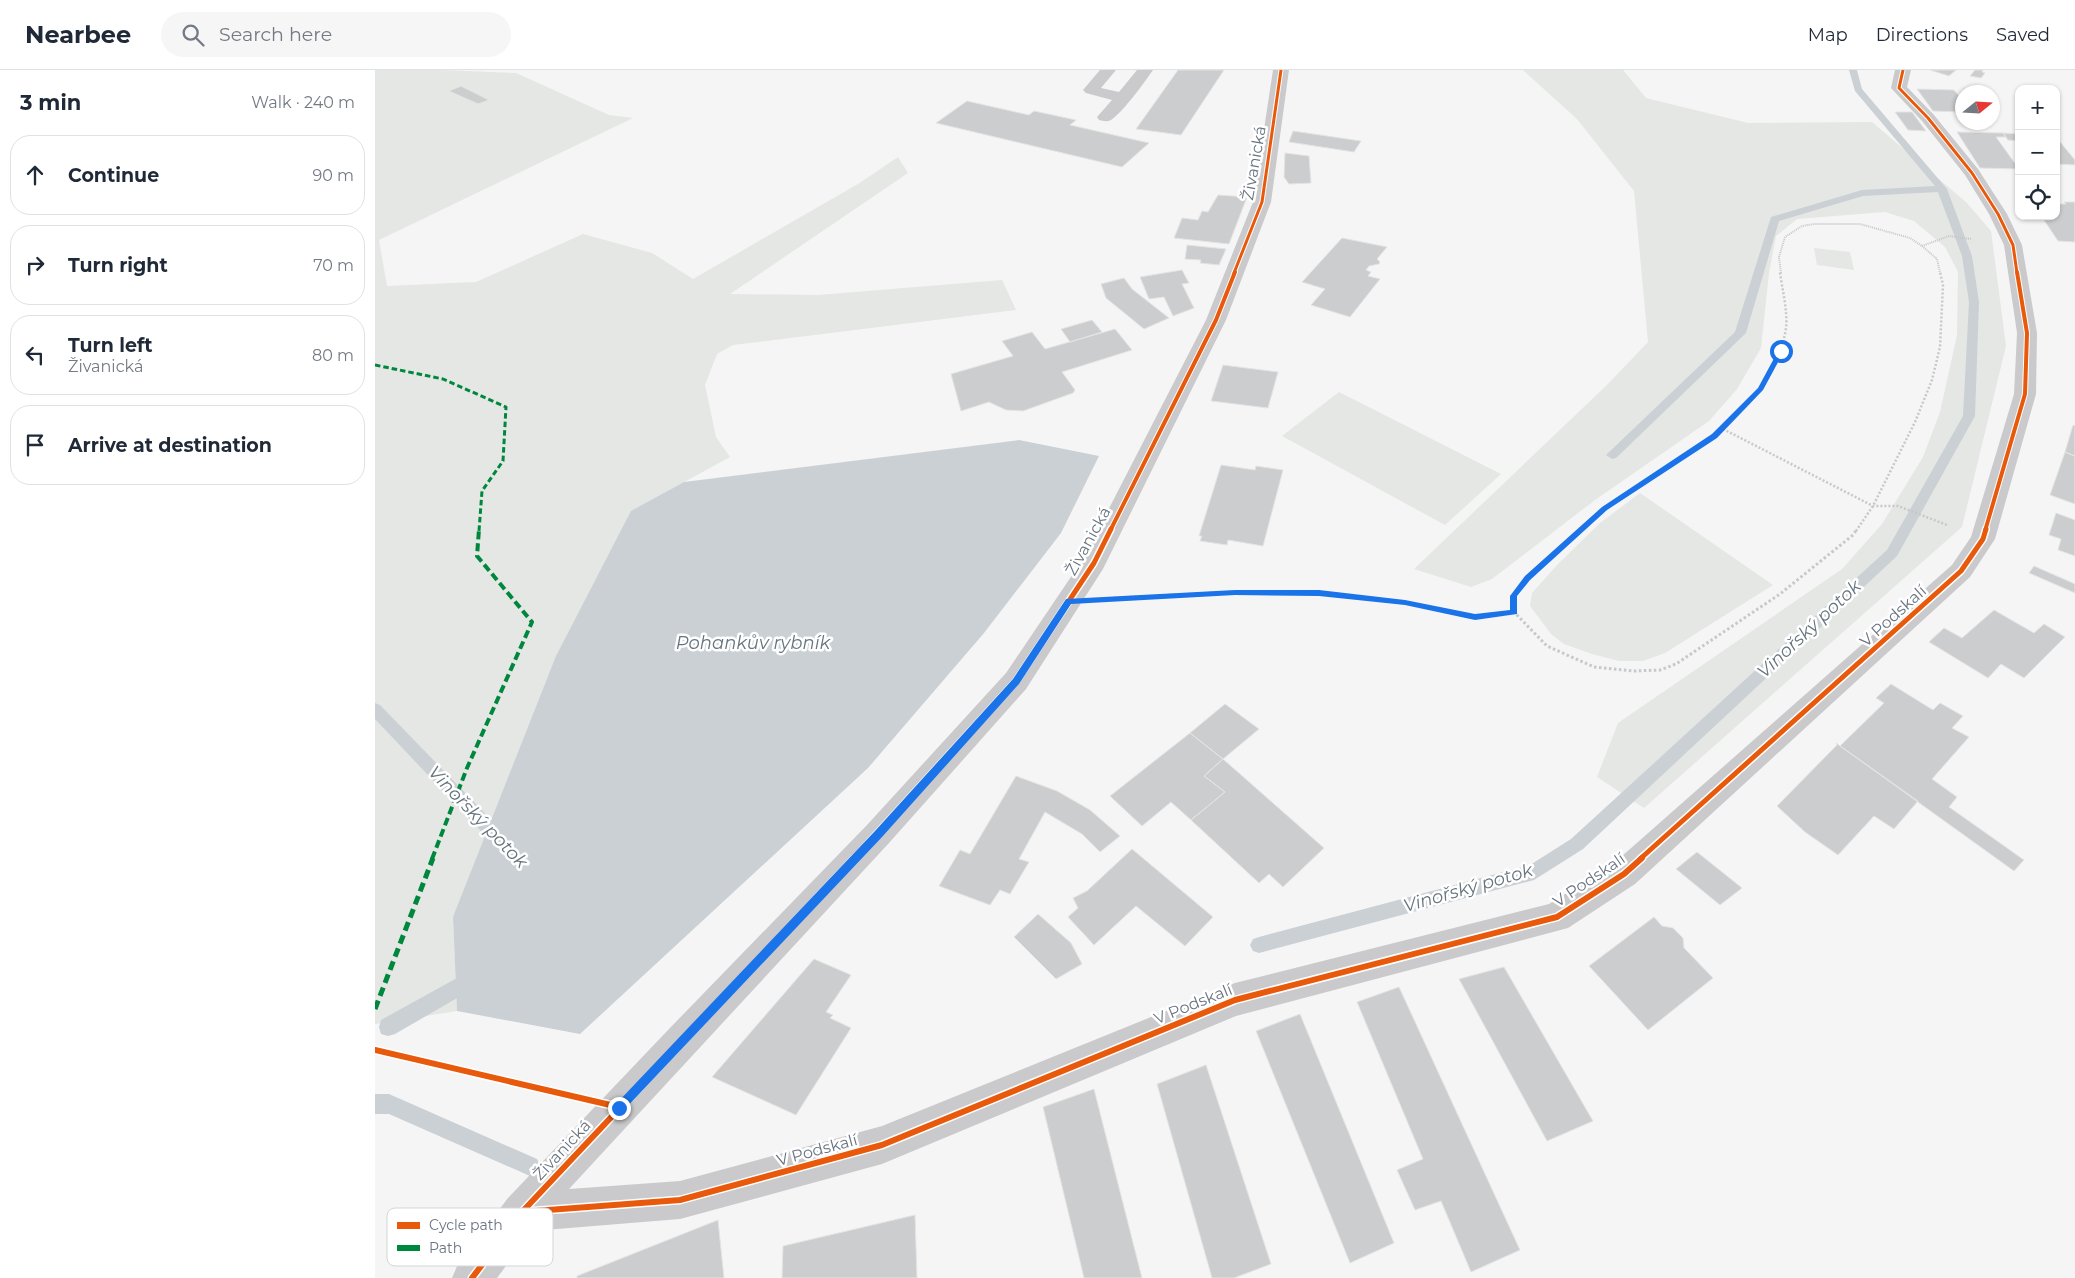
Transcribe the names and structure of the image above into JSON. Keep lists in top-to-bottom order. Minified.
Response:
{"streets":{"street":["Živanická","V Podskalí"]},"water":["Vinořský potok","Pohankův rybník"],"legend":["Cycle path","Path"],"north":"right","page":{"header":"Nearbee","search":"Search here","nav":["Map","Directions","Saved"],"heading":["3 min","Walk · 240 m"],"map_buttons":["+","−"],"list":[["Continue","90 m"],["Turn right","70 m"],["Turn left","Živanická","80 m"],"Arrive at destination"]}}
